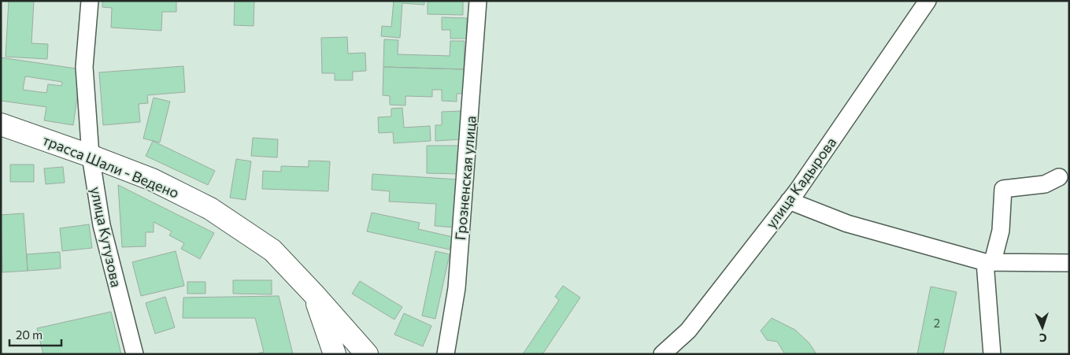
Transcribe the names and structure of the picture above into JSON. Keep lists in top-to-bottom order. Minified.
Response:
{"streets":{"main road":["трасса Шали - Ведено"],"street":["Грозненская улица","улица Кадырова","улица Кутузова"]},"crossings":[["трасса Шали - Ведено","улица Кутузова"]],"house_numbers":["2"],"scale_bar":"20 m","north":"bottom"}
